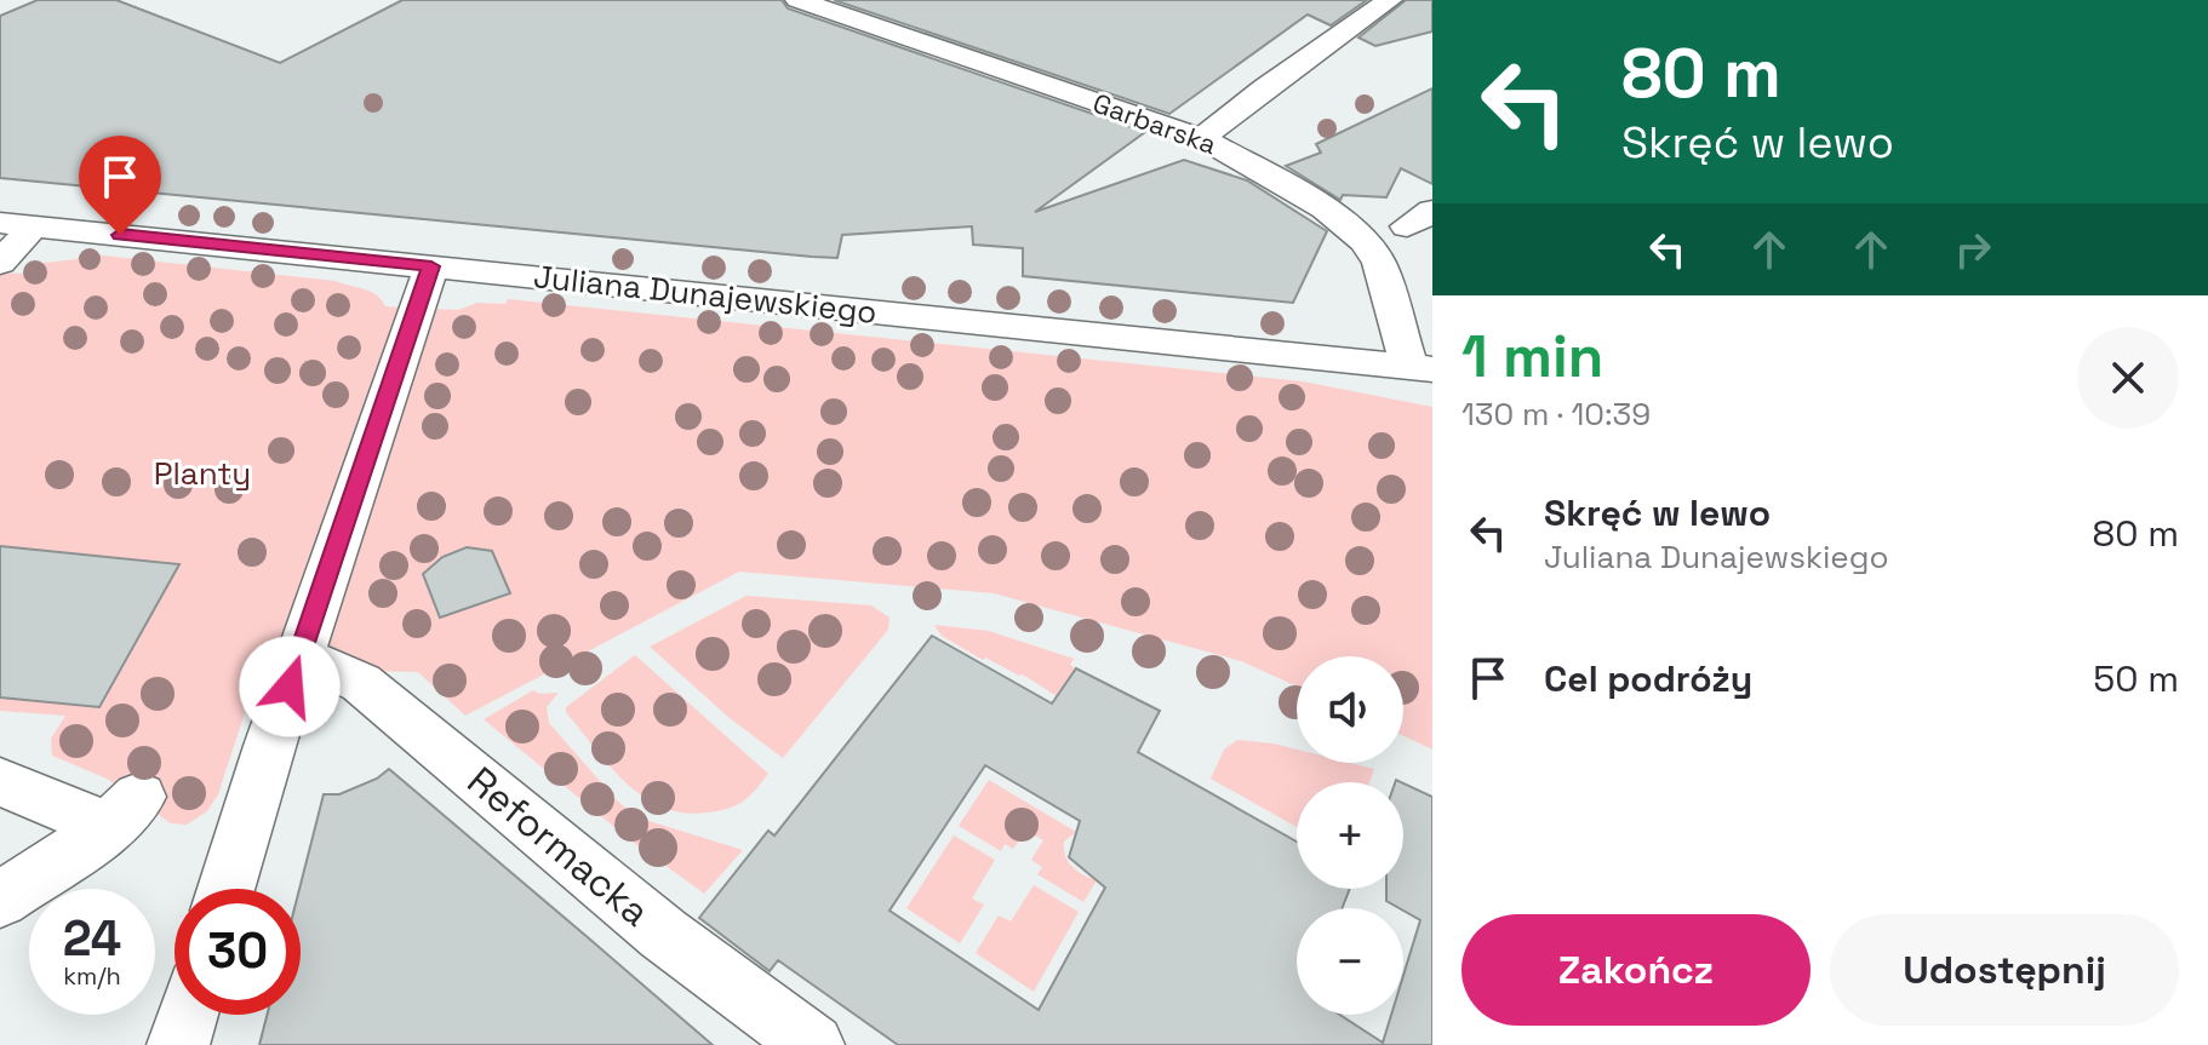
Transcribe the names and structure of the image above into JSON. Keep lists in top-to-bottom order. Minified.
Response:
{"streets":{"street":["Garbarska","Juliana Dunajewskiego","Reformacka"]},"crossings":[["Garbarska","Juliana Dunajewskiego"]],"parks":["Planty"],"page":{"turn":["80 m","Skręć w lewo"],"heading":["1 min","130 m · 10:39"],"list":[{"name":"Skręć w lewo","note":"Juliana Dunajewskiego","value":"80 m"},{"name":"Cel podróży","value":"50 m"}],"map_buttons":["+","−"],"speed":"24 km/h","limit":"30","buttons":["Zakończ","Udostępnij"]}}
